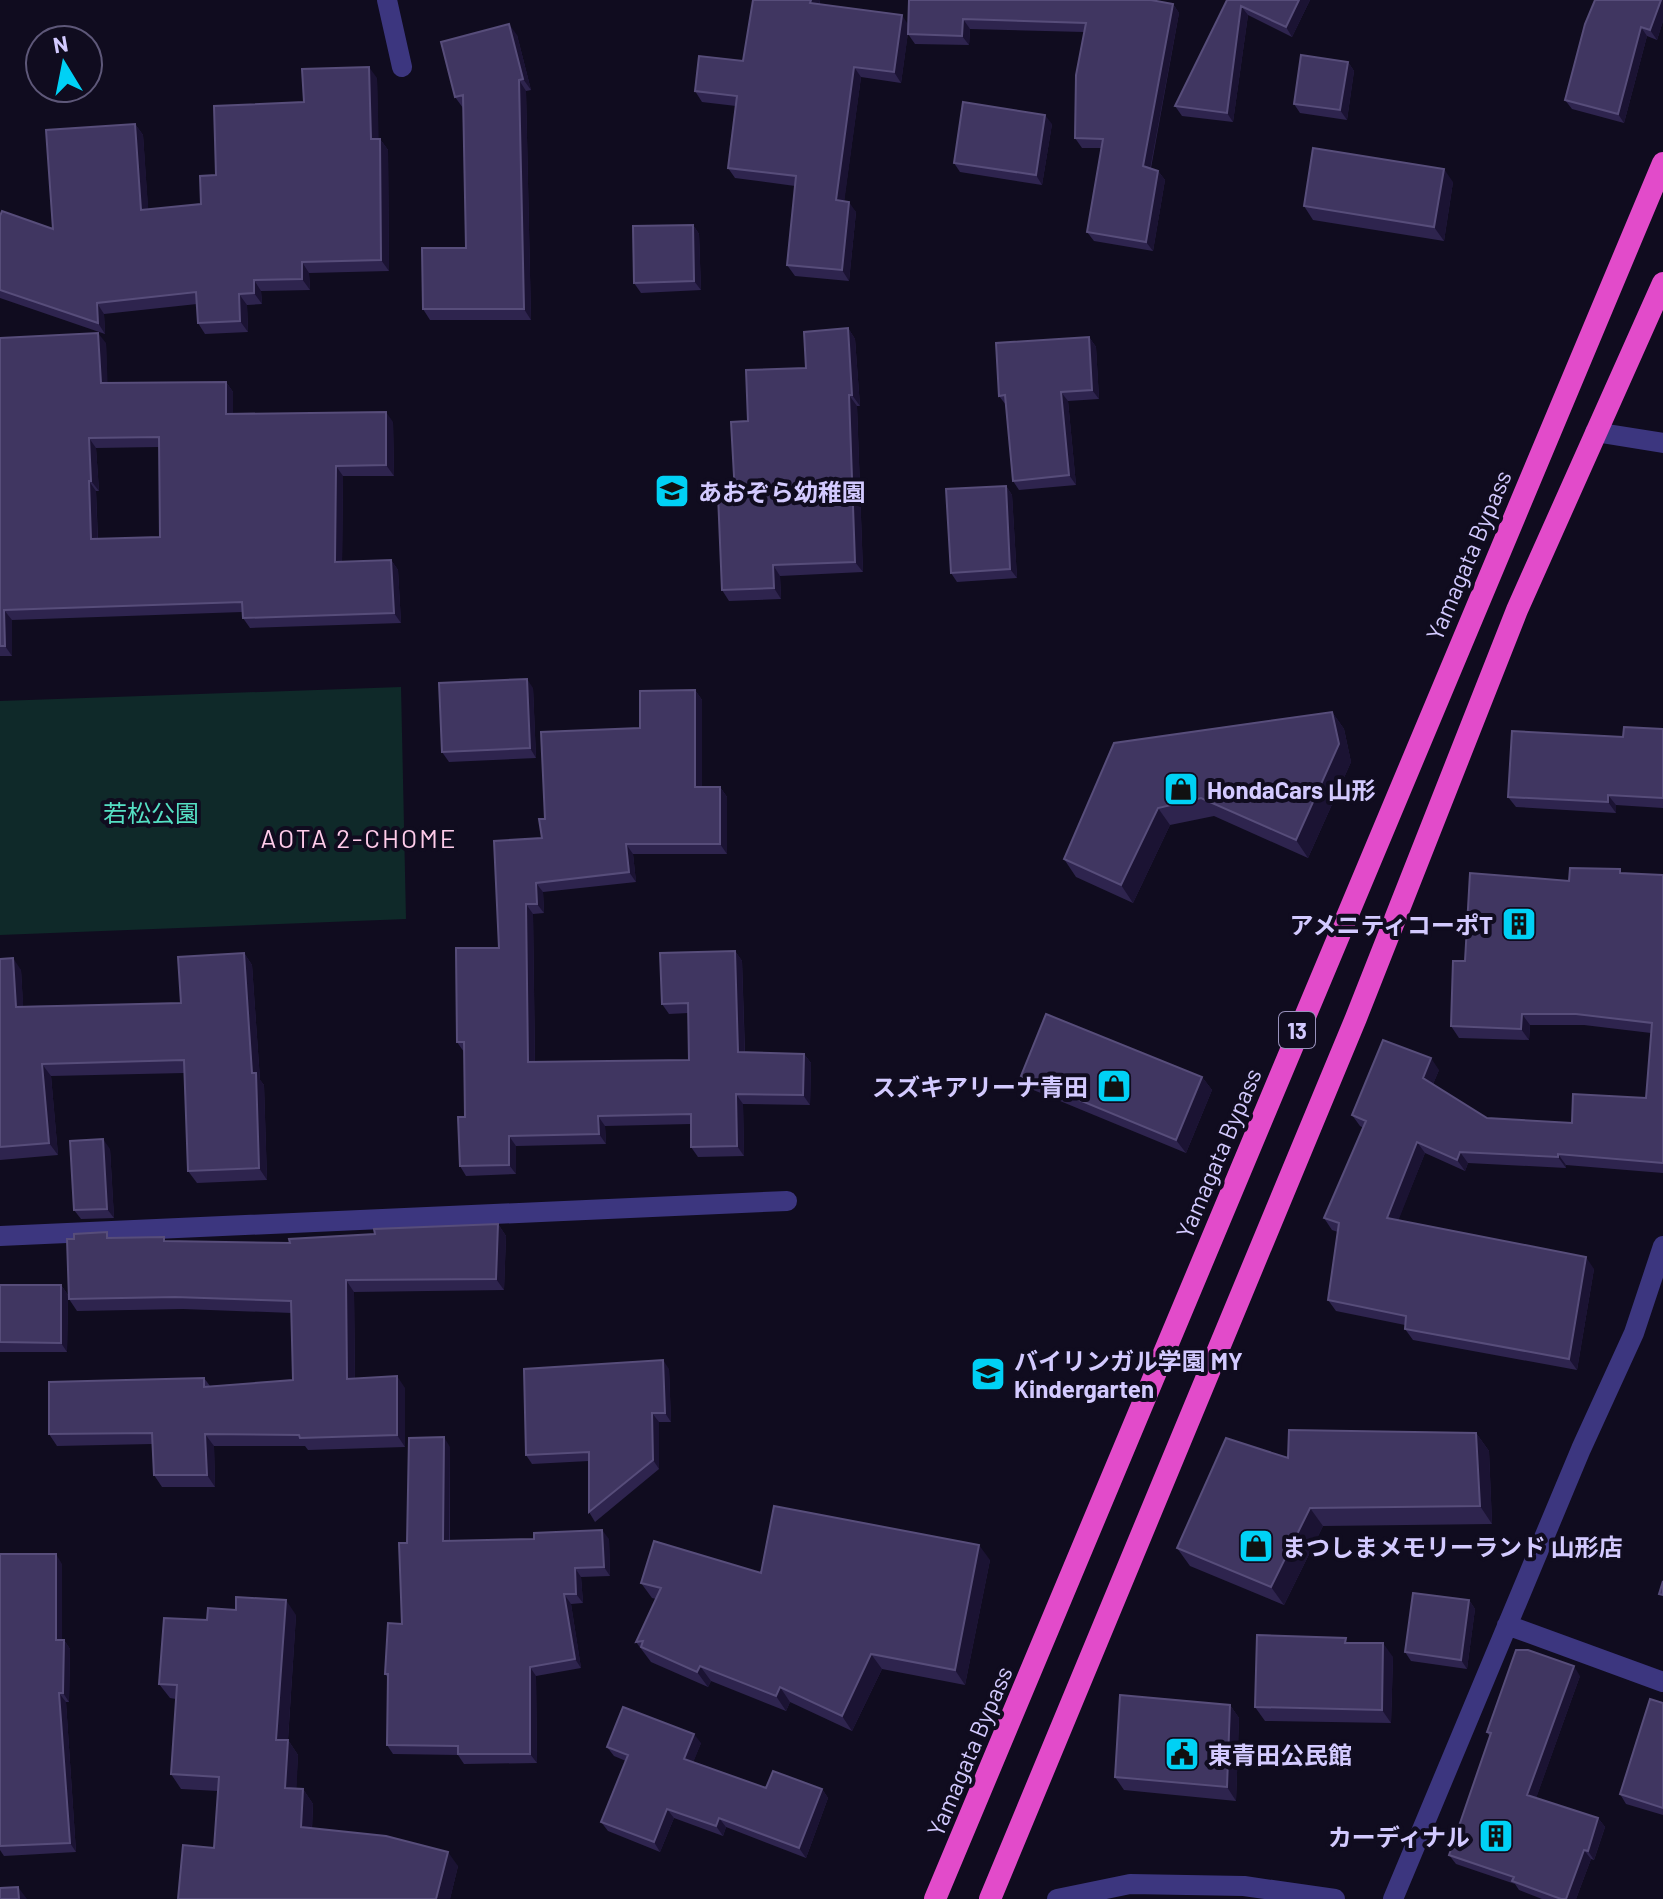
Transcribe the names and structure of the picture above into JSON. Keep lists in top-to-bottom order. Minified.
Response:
{"streets":{"highway":["Yamagata Bypass","13"]},"districts":["AOTA 2-CHOME"],"parks":["若松公園"],"places":{"school or university":["あおぞら幼稚園","バイリンガル学園 MY Kindergarten"],"shop":["HondaCars 山形","スズキアリーナ青田","まつしまメモリーランド 山形店"],"building":["アメニティコーポT","カーディナル"],"public building":["東青田公民館"]},"north":"top"}
